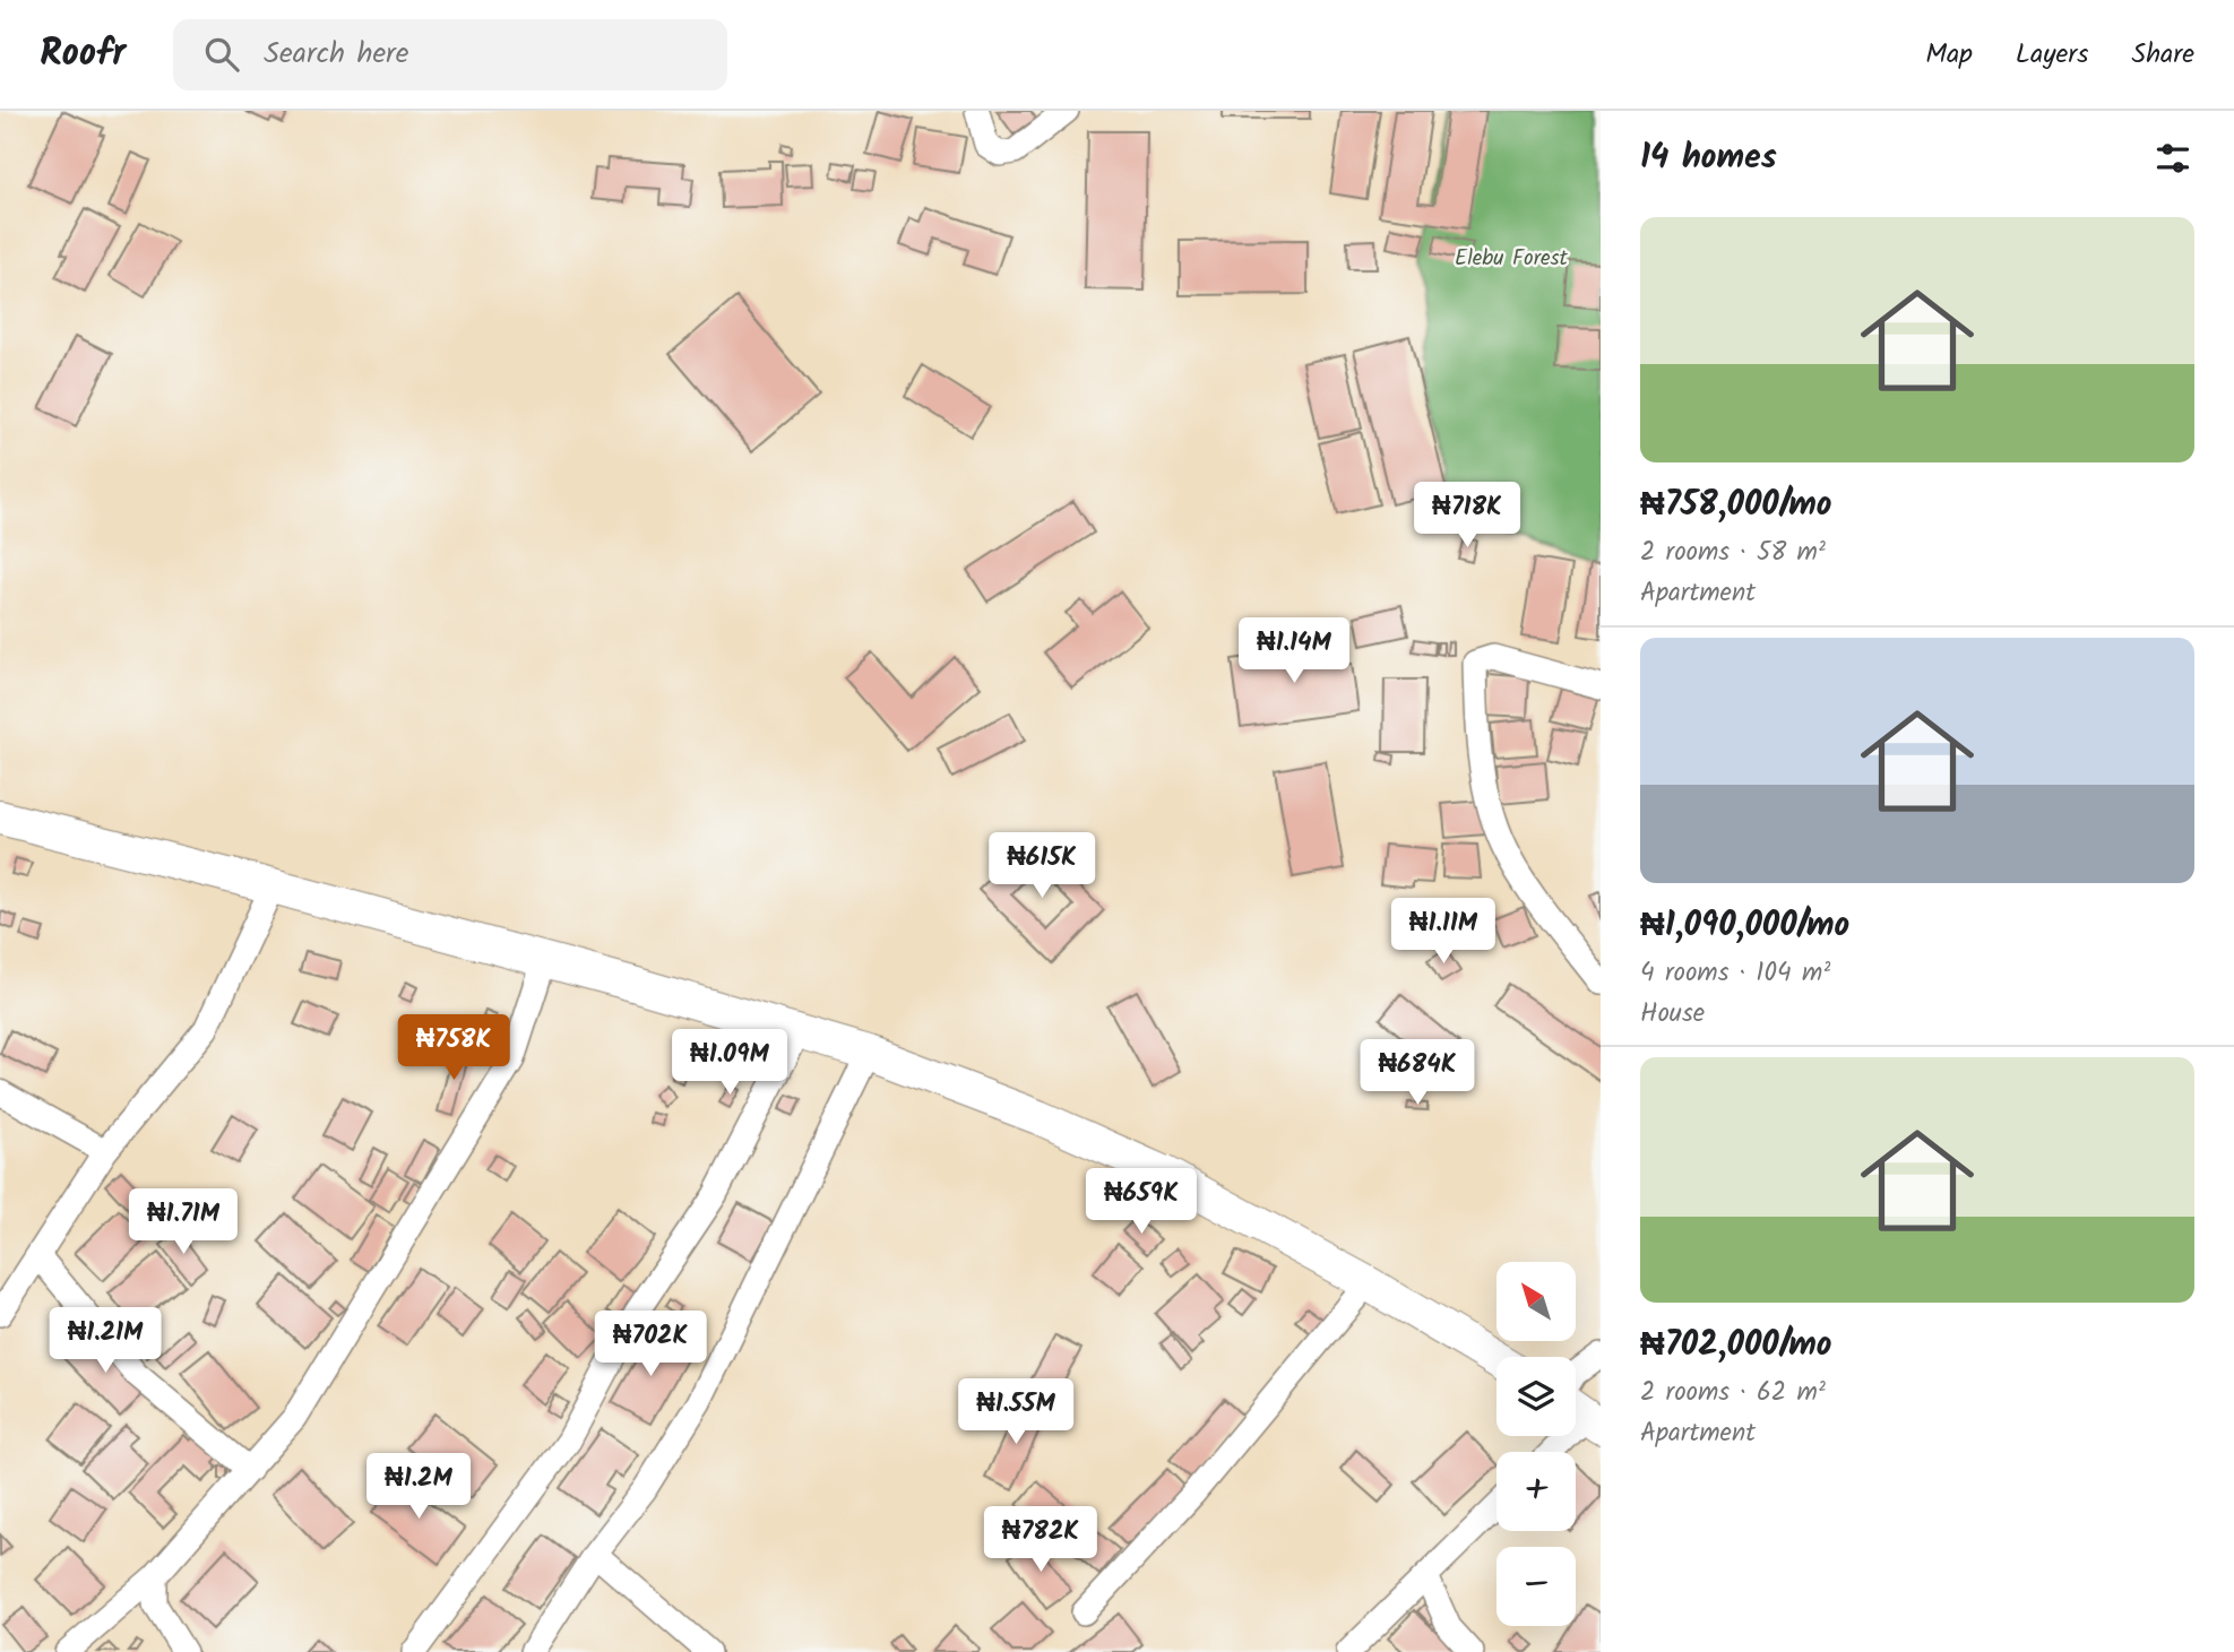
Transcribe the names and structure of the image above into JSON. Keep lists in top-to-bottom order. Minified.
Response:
{"parks":["Elebu Forest"],"north":"top left","page":{"header":"Roofr","search":"Search here","nav":["Map","Layers","Share"],"heading":"14 homes","list":[{"name":"₦758,000/mo","note":"2 rooms · 58 m² · Apartment"},{"name":"₦1,090,000/mo","note":"4 rooms · 104 m² · House"},{"name":"₦702,000/mo","note":"2 rooms · 62 m² · Apartment"}],"price":["₦718K","₦1.14M","₦615K","₦1.11M","₦758K","₦1.09M","₦684K","₦659K","₦1.71M","₦1.21M","₦702K","₦1.55M","₦1.2M","₦782K"],"map_buttons":["+","−"]}}
